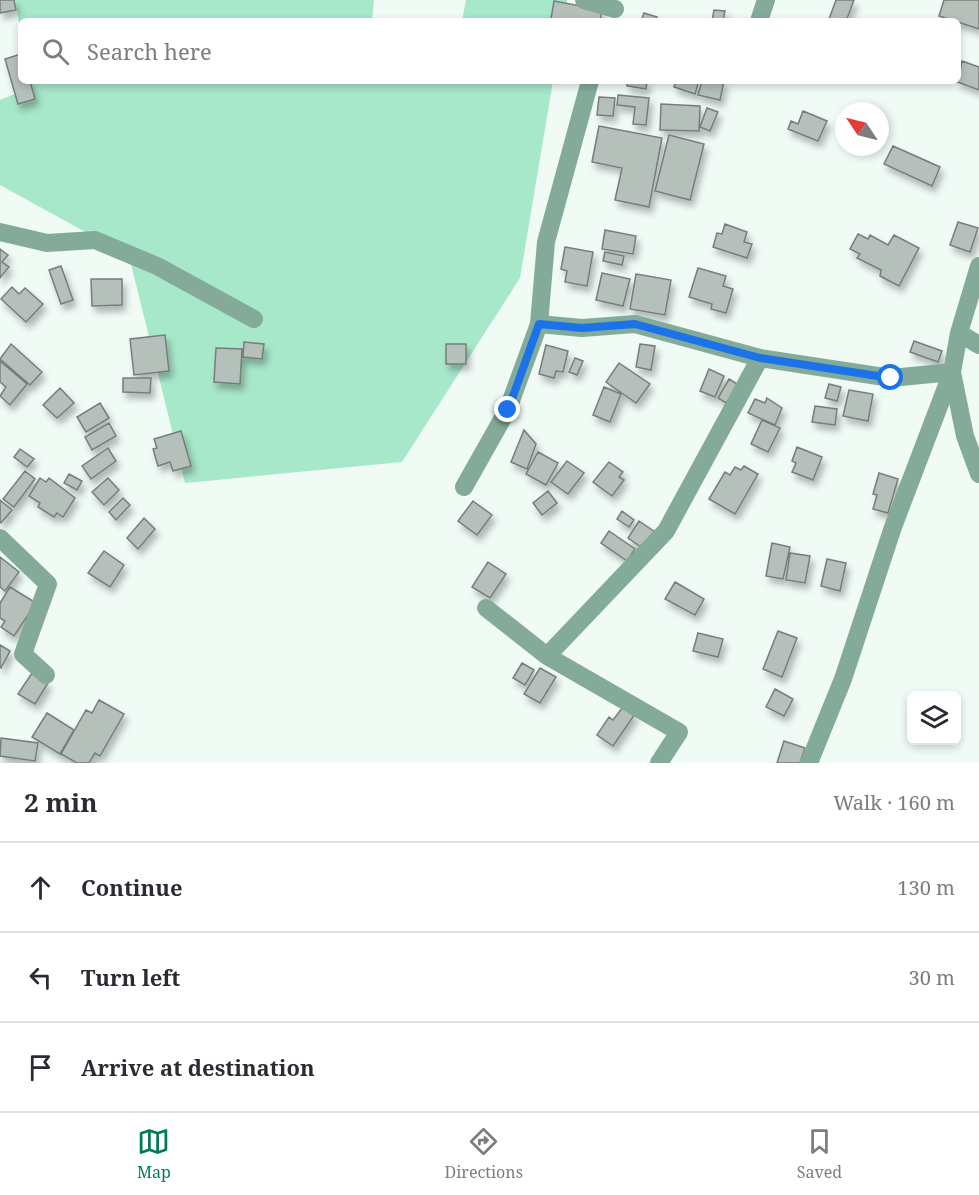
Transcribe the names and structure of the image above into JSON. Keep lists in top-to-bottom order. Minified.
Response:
{"north":"top left","page":{"search":"Search here","heading":["2 min","Walk · 160 m"],"list":[["Continue","130 m"],["Turn left","30 m"],"Arrive at destination"],"nav":["Map","Directions","Saved"]}}
